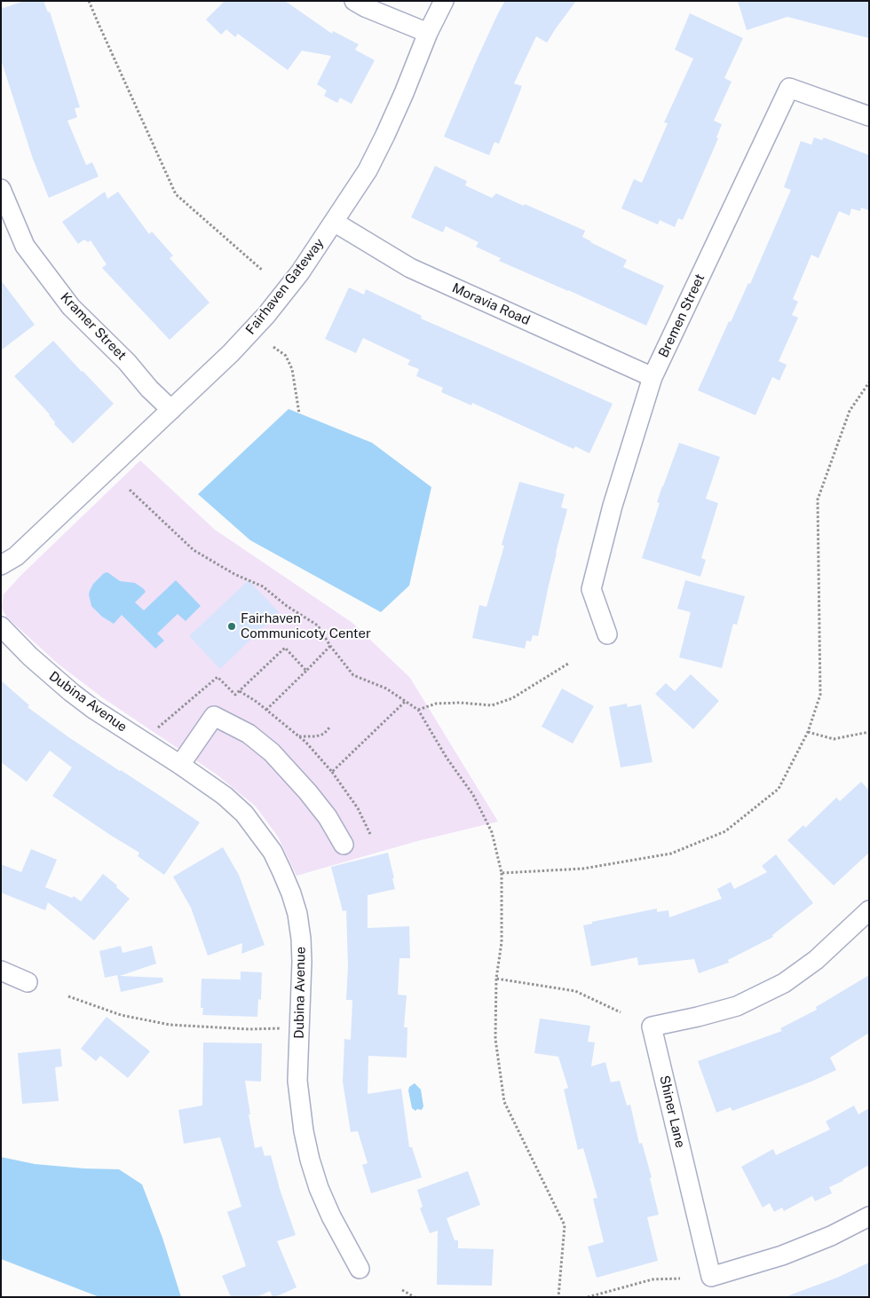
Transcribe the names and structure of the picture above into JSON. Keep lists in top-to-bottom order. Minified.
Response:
{"streets":{"street":["Fairhaven Gateway","Moravia Road","Bremen Street","Kramer Street","Dubina Avenue","Shiner Lane"]},"crossings":[["Fairhaven Gateway","Moravia Road"],["Fairhaven Gateway","Kramer Street"],["Moravia Road","Bremen Street"]],"places":["Fairhaven Communicoty Center"]}
